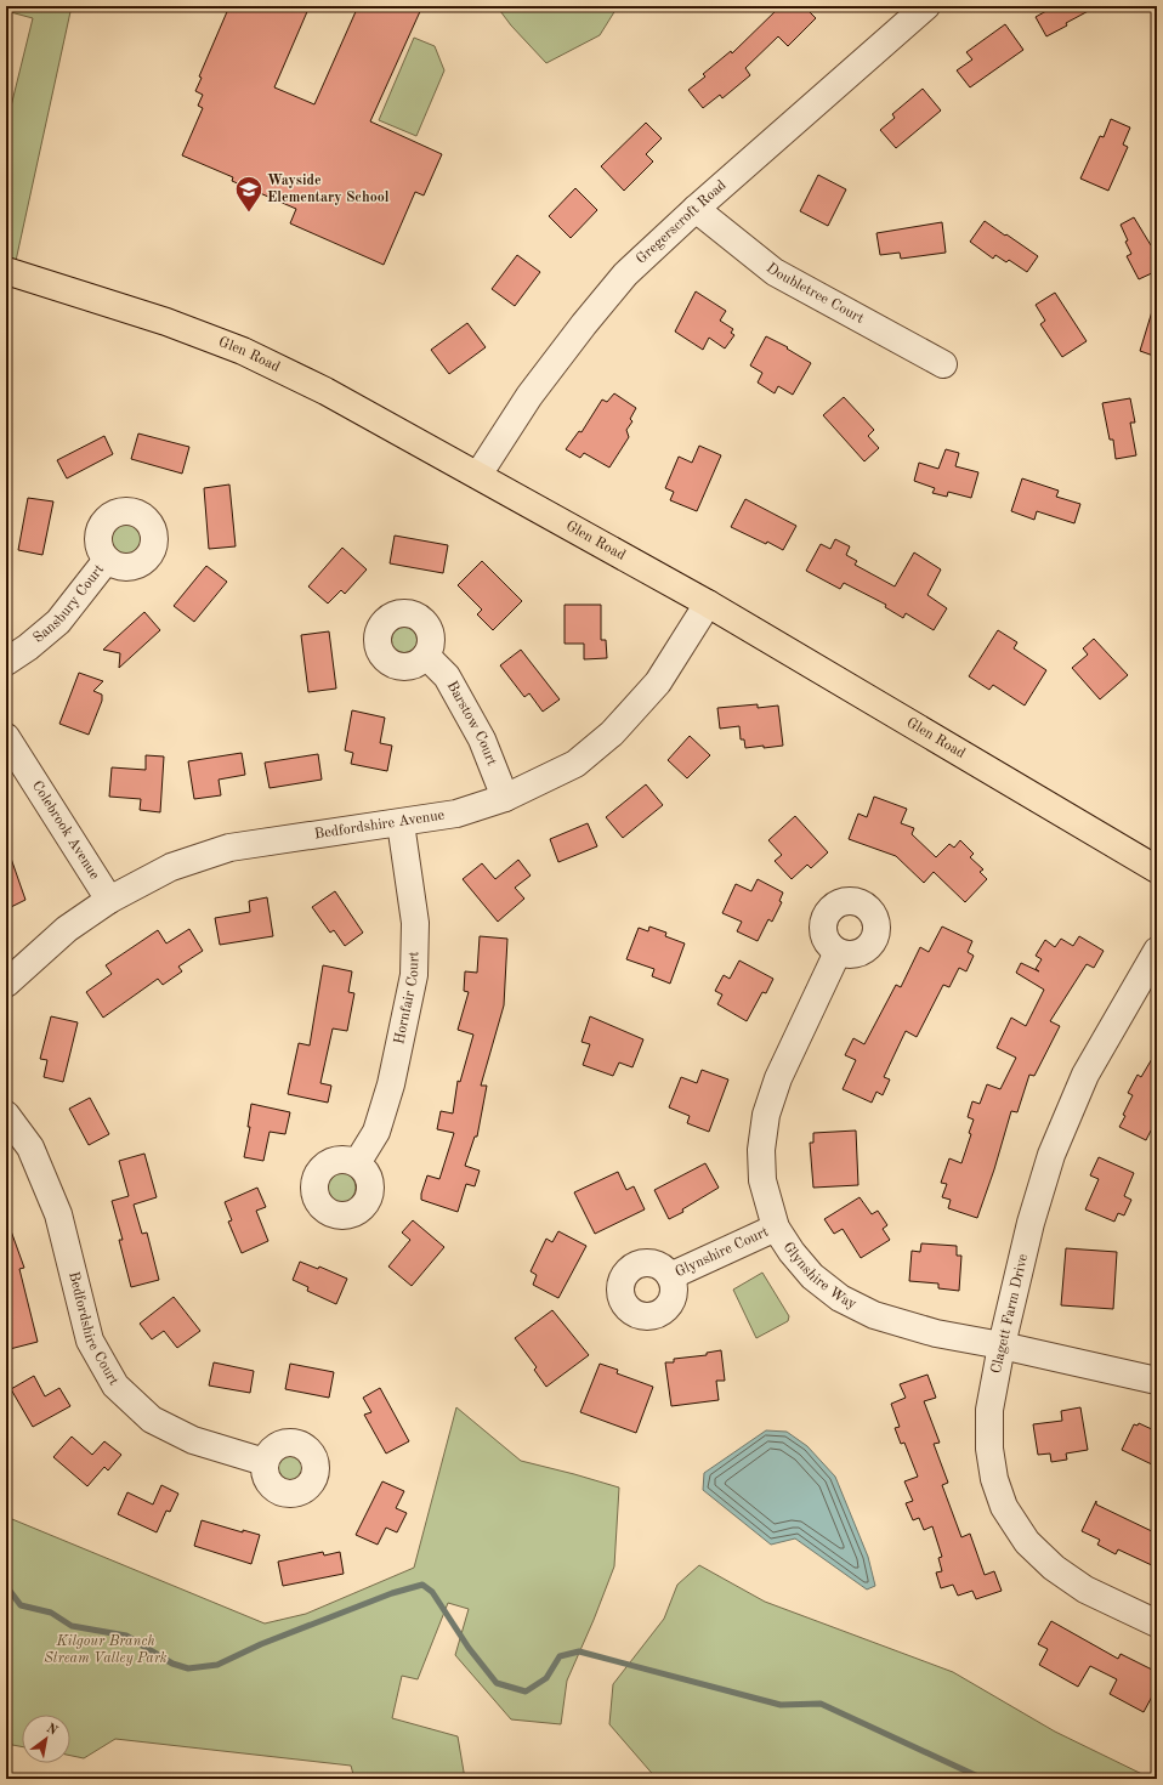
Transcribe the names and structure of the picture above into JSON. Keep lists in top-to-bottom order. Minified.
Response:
{"streets":{"main road":["Glen Road"],"street":["Gregerscroft Road","Doubletree Court","Sansbury Court","Barstow Court","Bedfordshire Avenue","Colebrook Avenue","Hornfair Court","Glynshire Court","Glynshire Way","Clagett Farm Drive","Bedfordshire Court"]},"crossings":[["Gregerscroft Road","Doubletree Court"],["Gregerscroft Road","Glen Road"],["Glen Road","Bedfordshire Avenue"],["Barstow Court","Bedfordshire Avenue"],["Bedfordshire Avenue","Colebrook Avenue"],["Bedfordshire Avenue","Hornfair Court"],["Glynshire Court","Glynshire Way"],["Glynshire Way","Clagett Farm Drive"]],"parks":["Kilgour Branch Stream Valley Park"],"places":{"school or university":["Wayside Elementary School"]},"north":"top right"}
